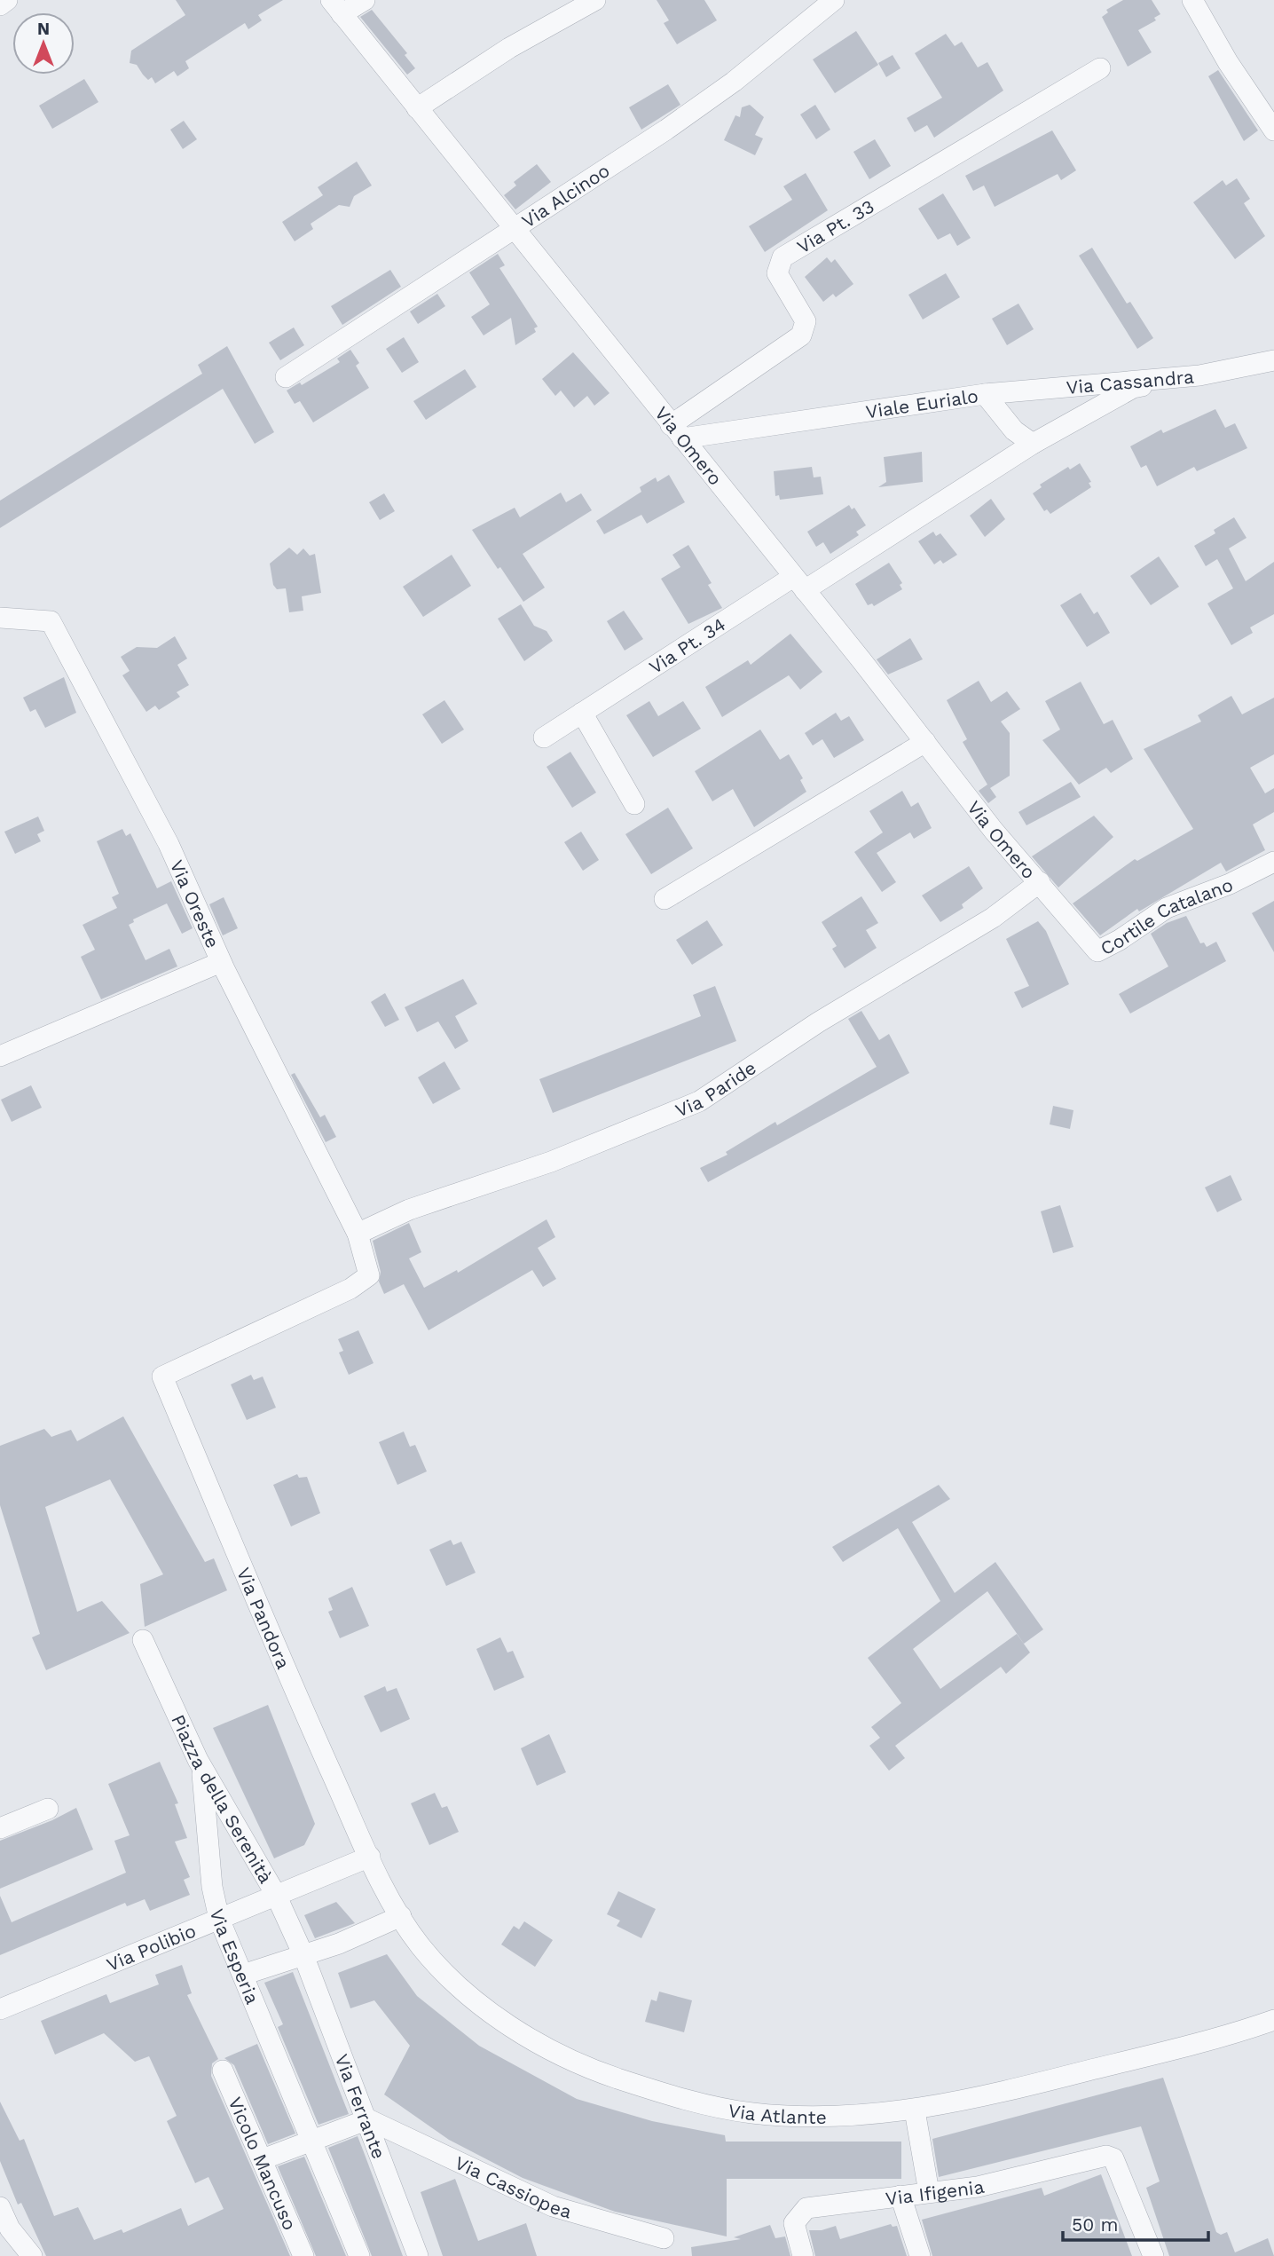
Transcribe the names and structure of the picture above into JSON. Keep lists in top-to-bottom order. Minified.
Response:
{"streets":{"street":["Via Alcinoo","Via Pt. 33","Via Cassandra","Viale Eurialo","Via Omero","Via Pt. 34","Via Oreste","Cortile Catalano","Via Paride","Via Pandora","Piazza della Serenità","Via Polibio","Via Esperia","Via Ferrante","Via Atlante","Vicolo Mancuso","Via Cassiopea","Via Ifigenia"]},"crossings":[["Via Alcinoo","Via Omero"],["Via Pt. 33","Viale Eurialo"],["Via Pt. 33","Via Omero"],["Via Cassandra","Viale Eurialo"],["Viale Eurialo","Via Omero"],["Via Omero","Via Pt. 34"],["Via Omero","Cortile Catalano"],["Via Omero","Via Paride"],["Via Oreste","Via Paride"],["Via Oreste","Via Pandora"],["Cortile Catalano","Via Paride"],["Via Pandora","Via Polibio"],["Via Pandora","Via Atlante"],["Piazza della Serenità","Via Polibio"],["Piazza della Serenità","Via Esperia"],["Piazza della Serenità","Via Ferrante"],["Via Polibio","Via Esperia"],["Via Polibio","Via Atlante"],["Via Ferrante","Via Cassiopea"]],"scale_bar":"50 m","north":"top"}
